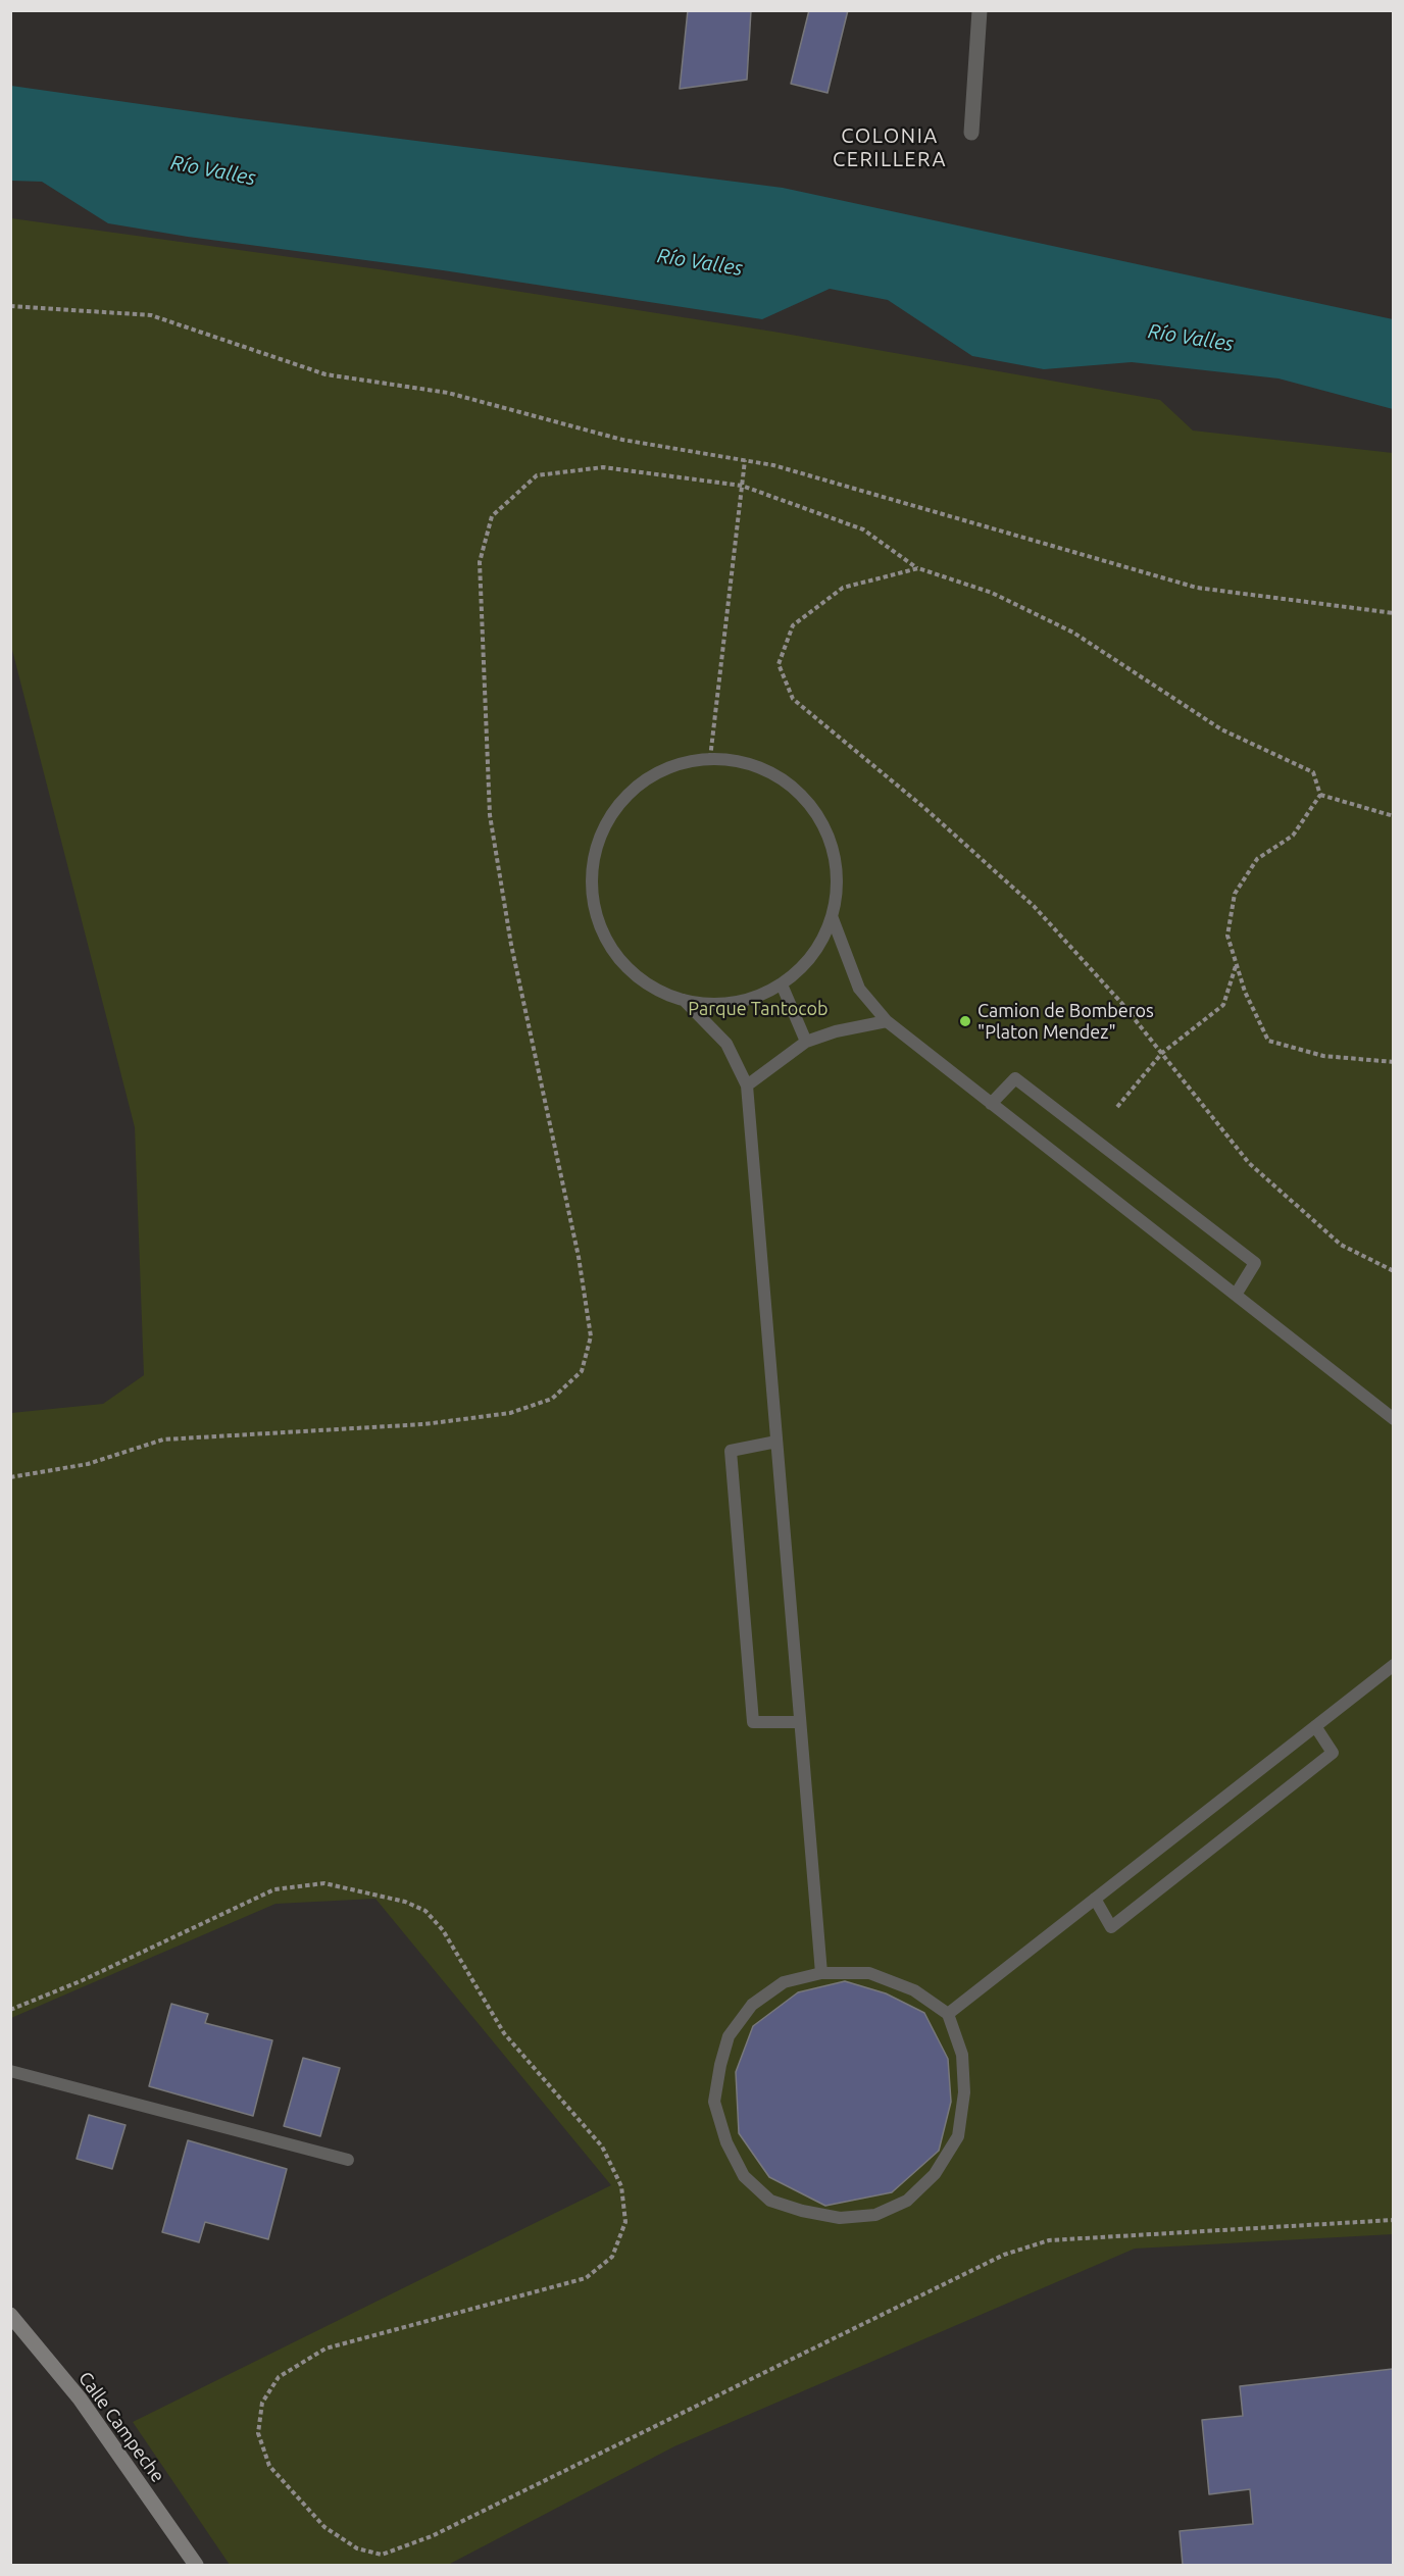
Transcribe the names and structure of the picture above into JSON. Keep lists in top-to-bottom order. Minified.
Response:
{"streets":{"street":["Calle Campeche"]},"districts":["COLONIA CERILLERA"],"water":["Río Valles"],"parks":["Parque Tantocob"],"places":["Camion de Bomberos \"Platon Mendez\""]}
